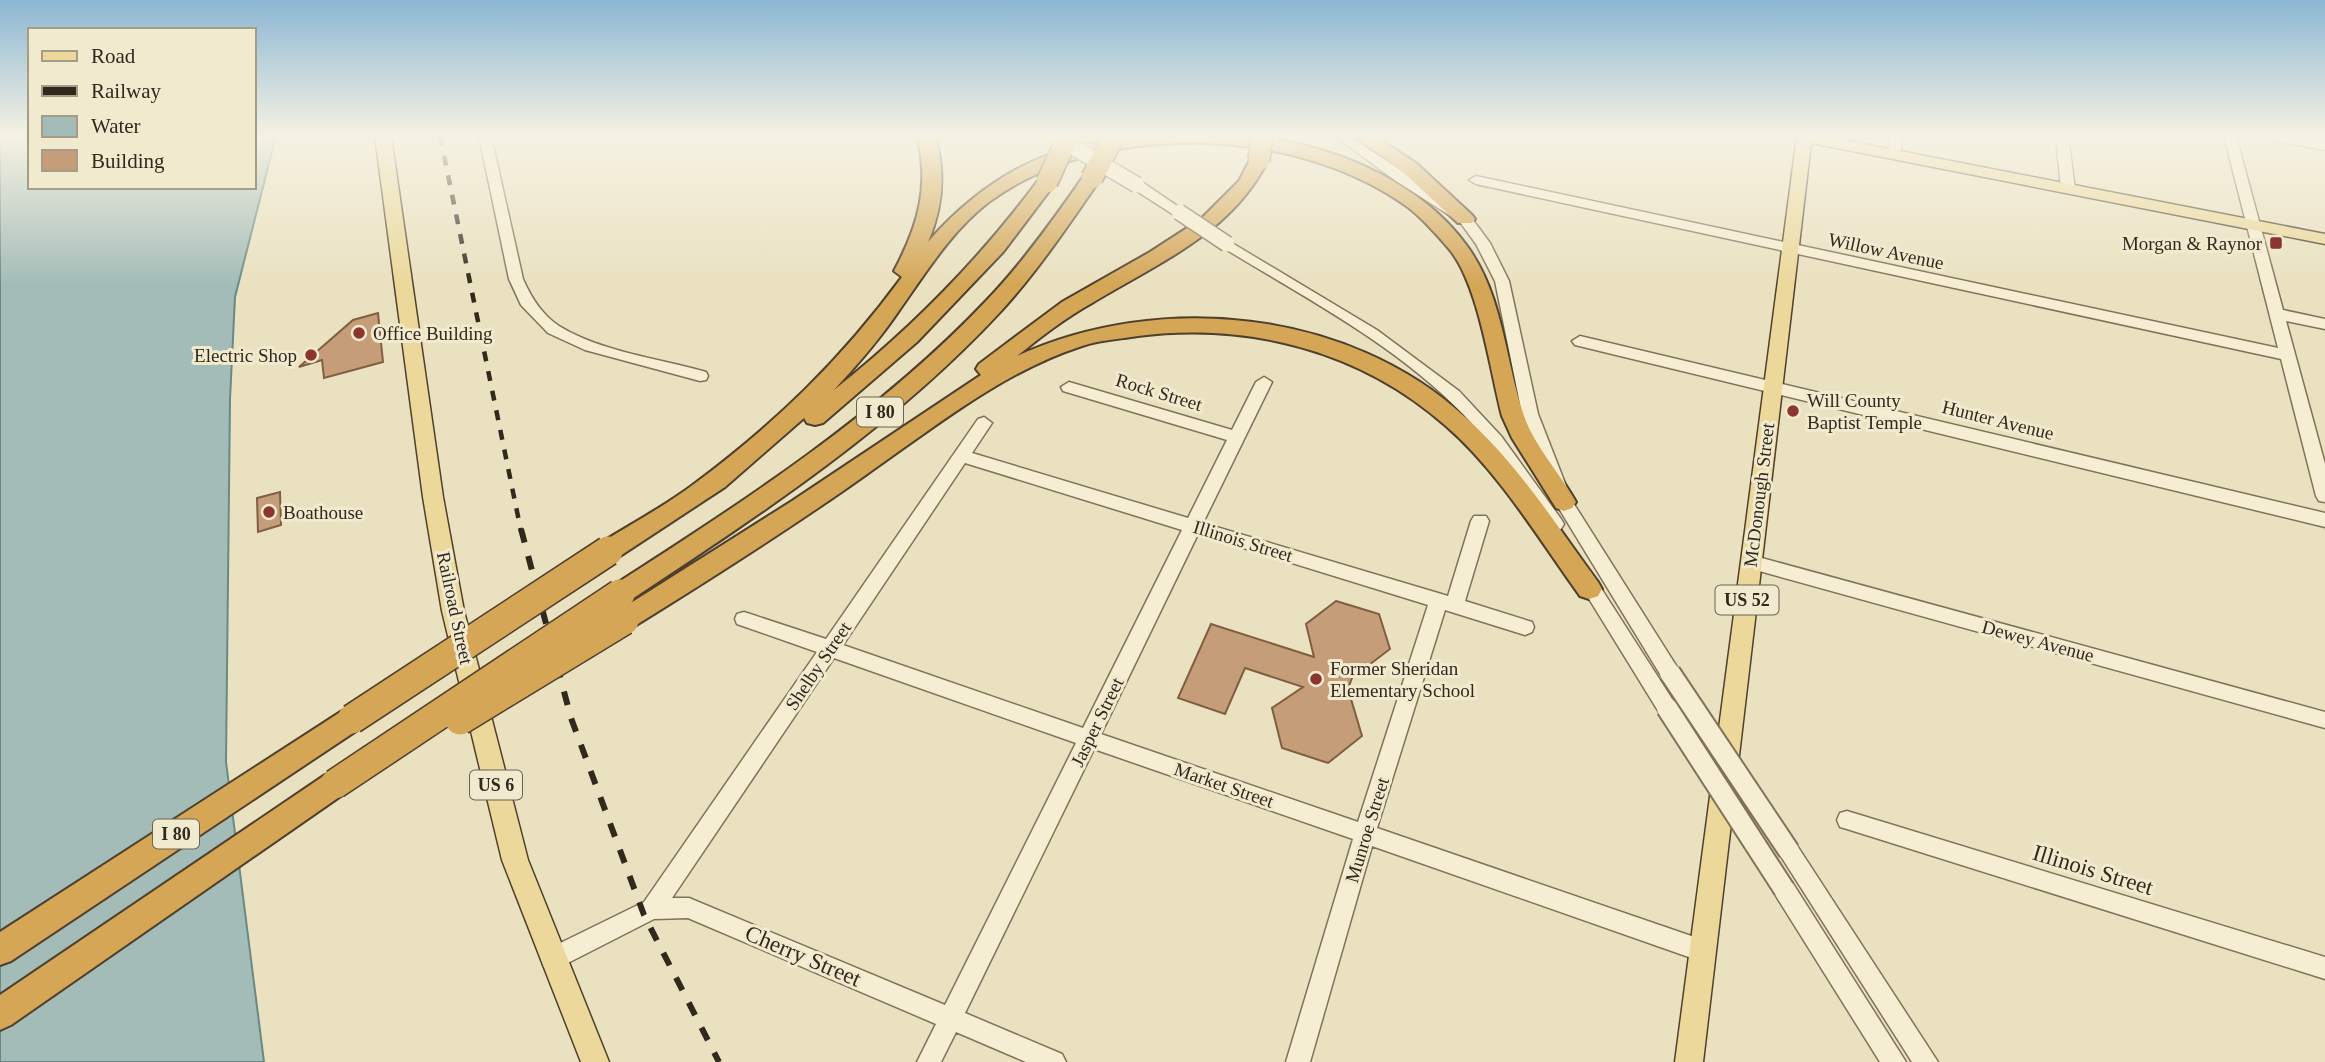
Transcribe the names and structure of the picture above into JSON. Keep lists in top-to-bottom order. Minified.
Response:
{"streets":{"highway":["I 80"],"main road":["McDonough Street","US 52","Railroad Street","US 6"],"street":["Willow Avenue","Rock Street","Hunter Avenue","Illinois Street","Dewey Avenue","Shelby Street","Jasper Street","Market Street","Munroe Street","Cherry Street"]},"crossings":[["Willow Avenue","McDonough Street"],["Rock Street","Jasper Street"],["Hunter Avenue","McDonough Street"],["McDonough Street","Dewey Avenue"],["McDonough Street","Market Street"],["Illinois Street","Shelby Street"],["Illinois Street","Jasper Street"],["Illinois Street","Munroe Street"],["Railroad Street","Cherry Street"],["Shelby Street","Market Street"],["Shelby Street","Cherry Street"],["Jasper Street","Market Street"],["Jasper Street","Cherry Street"],["Market Street","Munroe Street"]],"places":{"transit":["Morgan & Raynor"],"other":["Office Building","Electric Shop","Will County Baptist Temple","Boathouse","Former Sheridan Elementary School"]},"legend":["Road","Railway","Water","Building"]}
